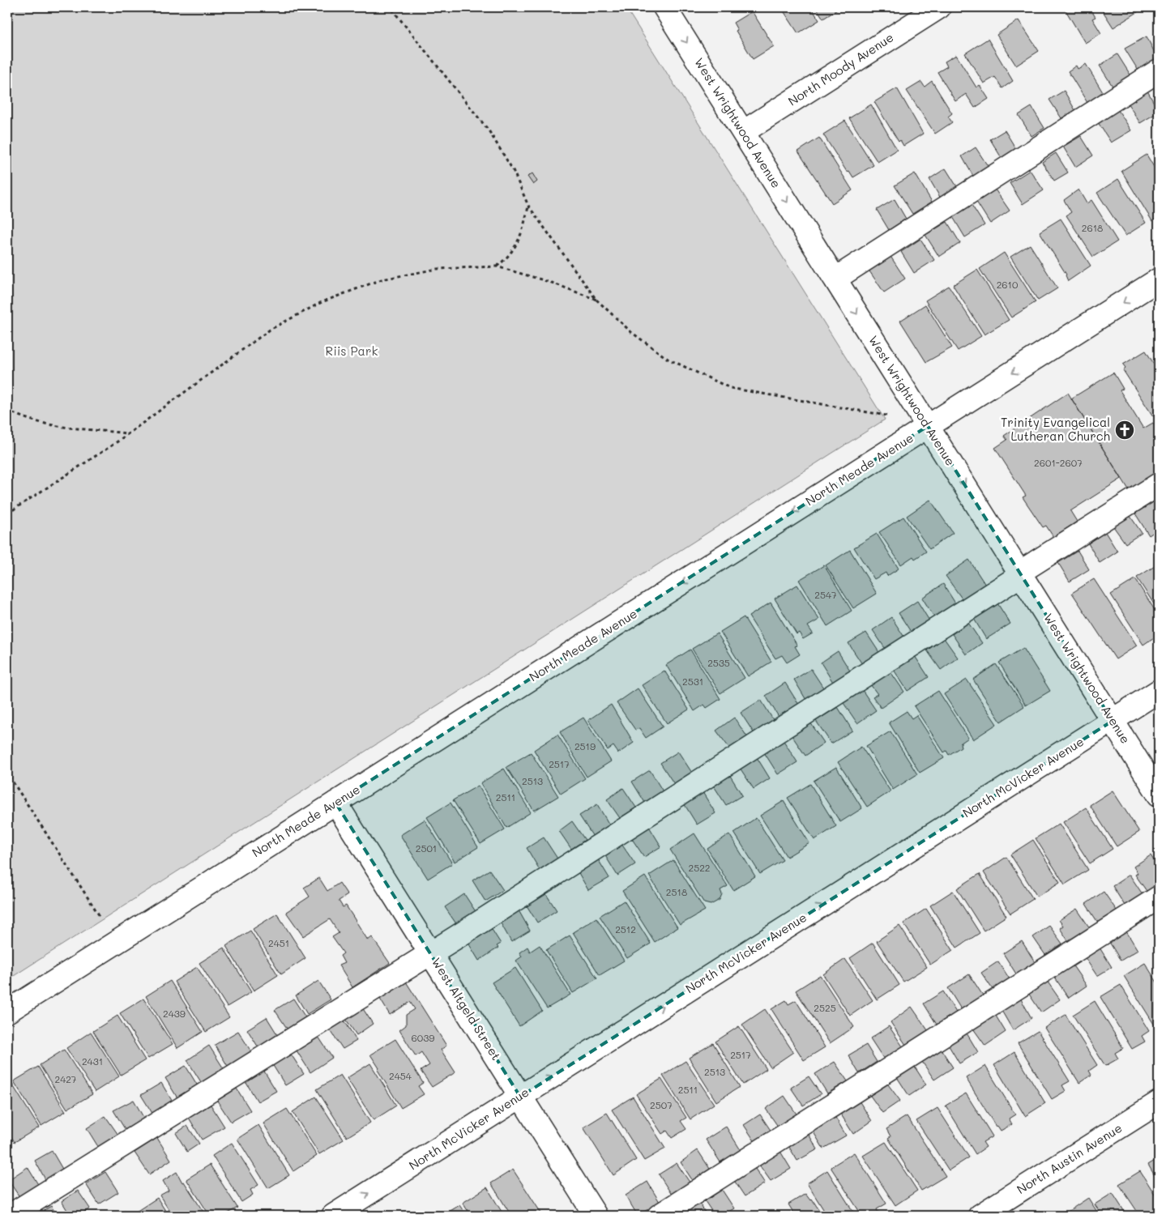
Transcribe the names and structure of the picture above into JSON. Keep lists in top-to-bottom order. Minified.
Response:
{"streets":{"street":["North Moody Avenue","West Wrightwood Avenue","North Meade Avenue","North McVicker Avenue","West Altgeld Street","North Austin Avenue"]},"crossings":[["North Moody Avenue","West Wrightwood Avenue"],["West Wrightwood Avenue","North Meade Avenue"],["West Wrightwood Avenue","North McVicker Avenue"],["North Meade Avenue","West Altgeld Street"],["North McVicker Avenue","West Altgeld Street"]],"one_way":["West Wrightwood Avenue"],"parks":["Riis Park"],"places":{"church":["Trinity Evangelical Lutheran Church"]},"house_numbers":["2618","2610","2601-2607","2547","2535","2531","2519","2517","2513","2511","2501","2522","2518","2512","2451","2525","2439","6039","2517","2431","2513","2454","2427","2511","2507"]}
